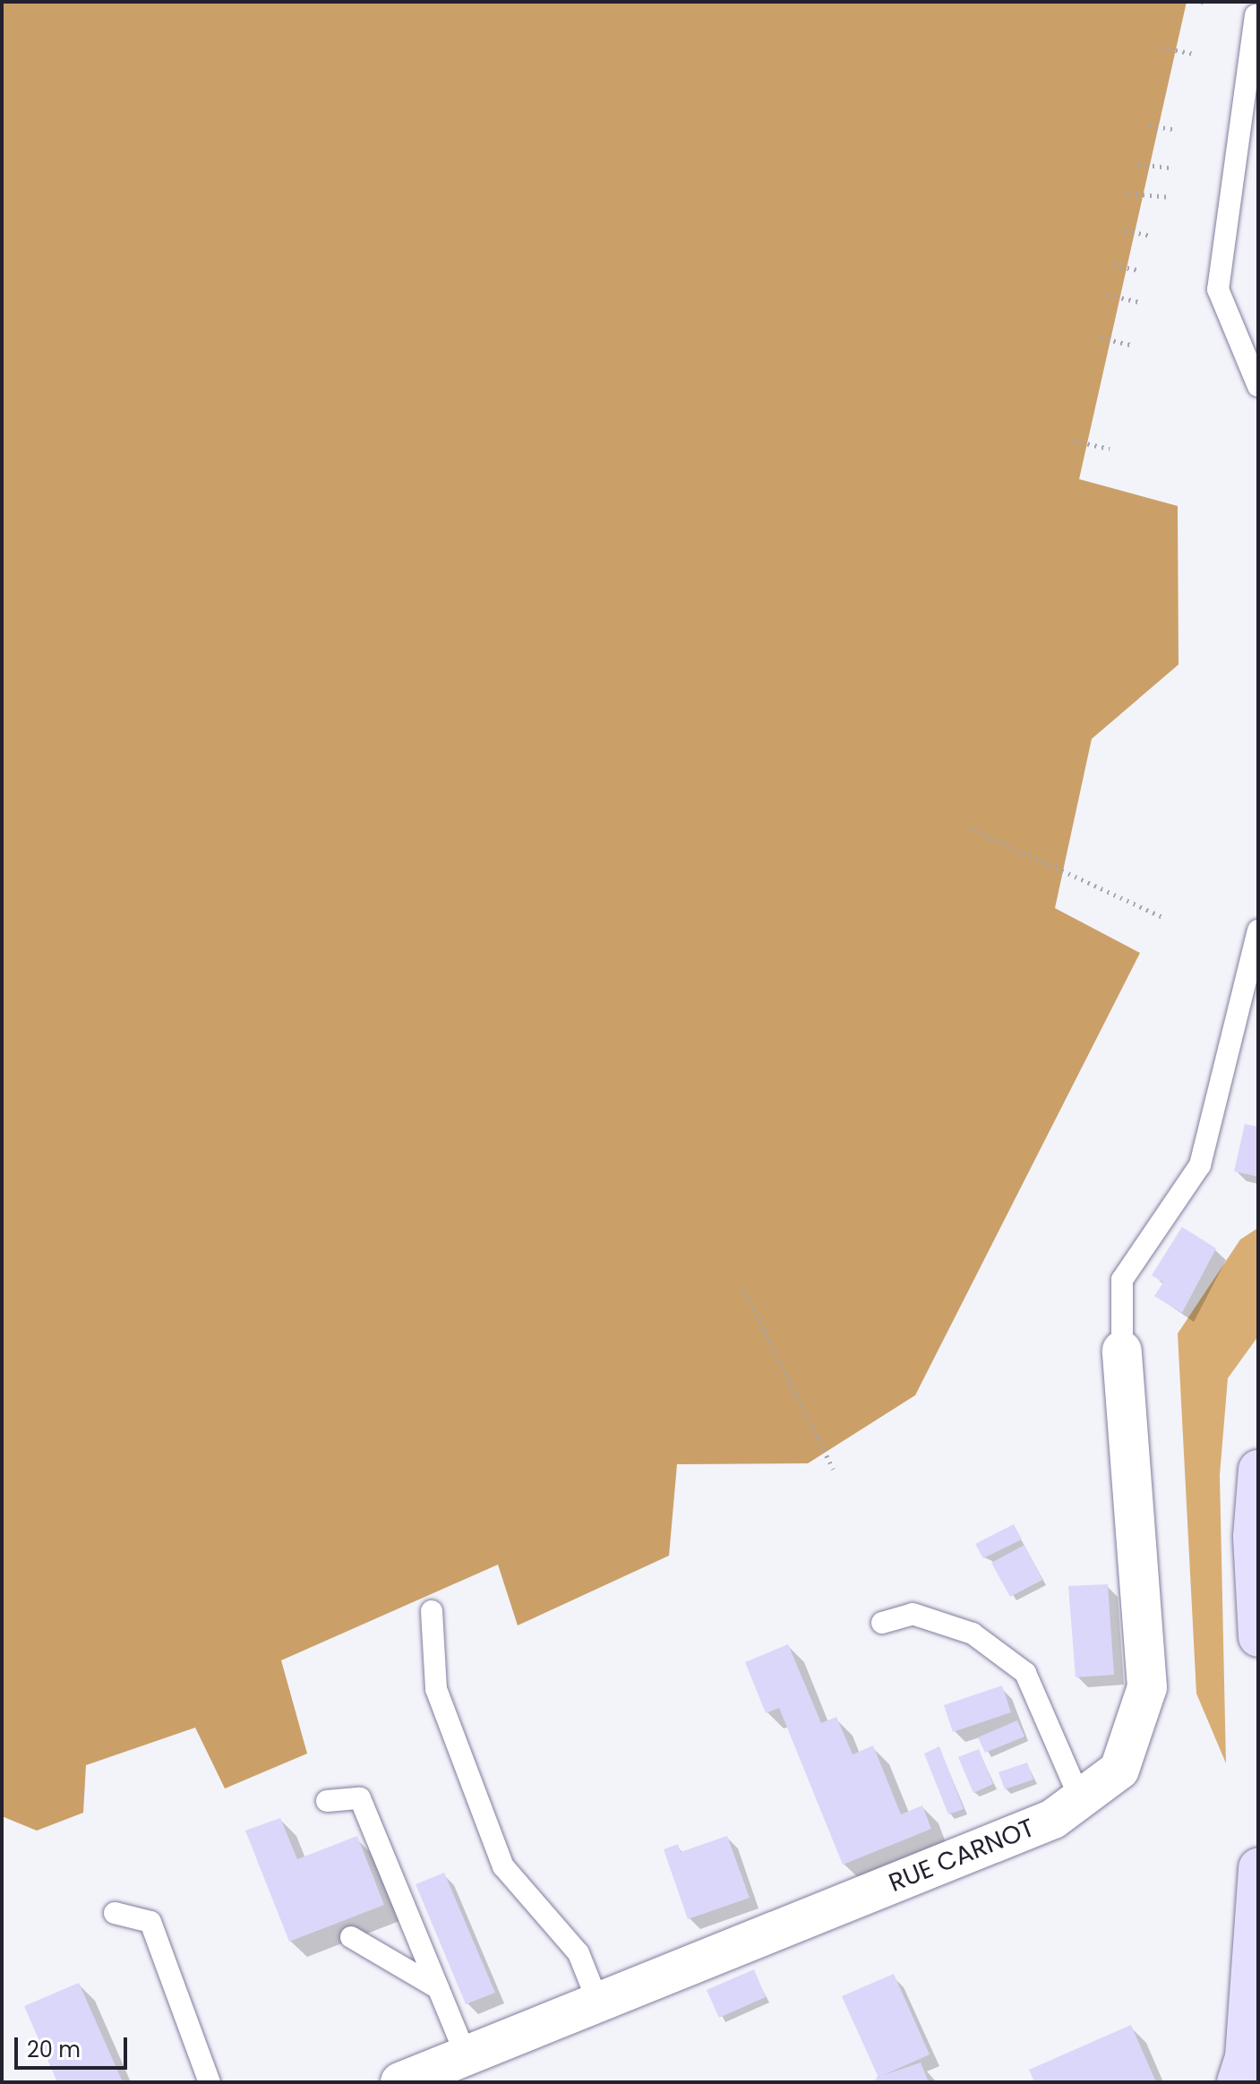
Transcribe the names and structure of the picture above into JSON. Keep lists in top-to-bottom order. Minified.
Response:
{"streets":{"street":["RUE CARNOT"]},"scale_bar":"20 m"}
